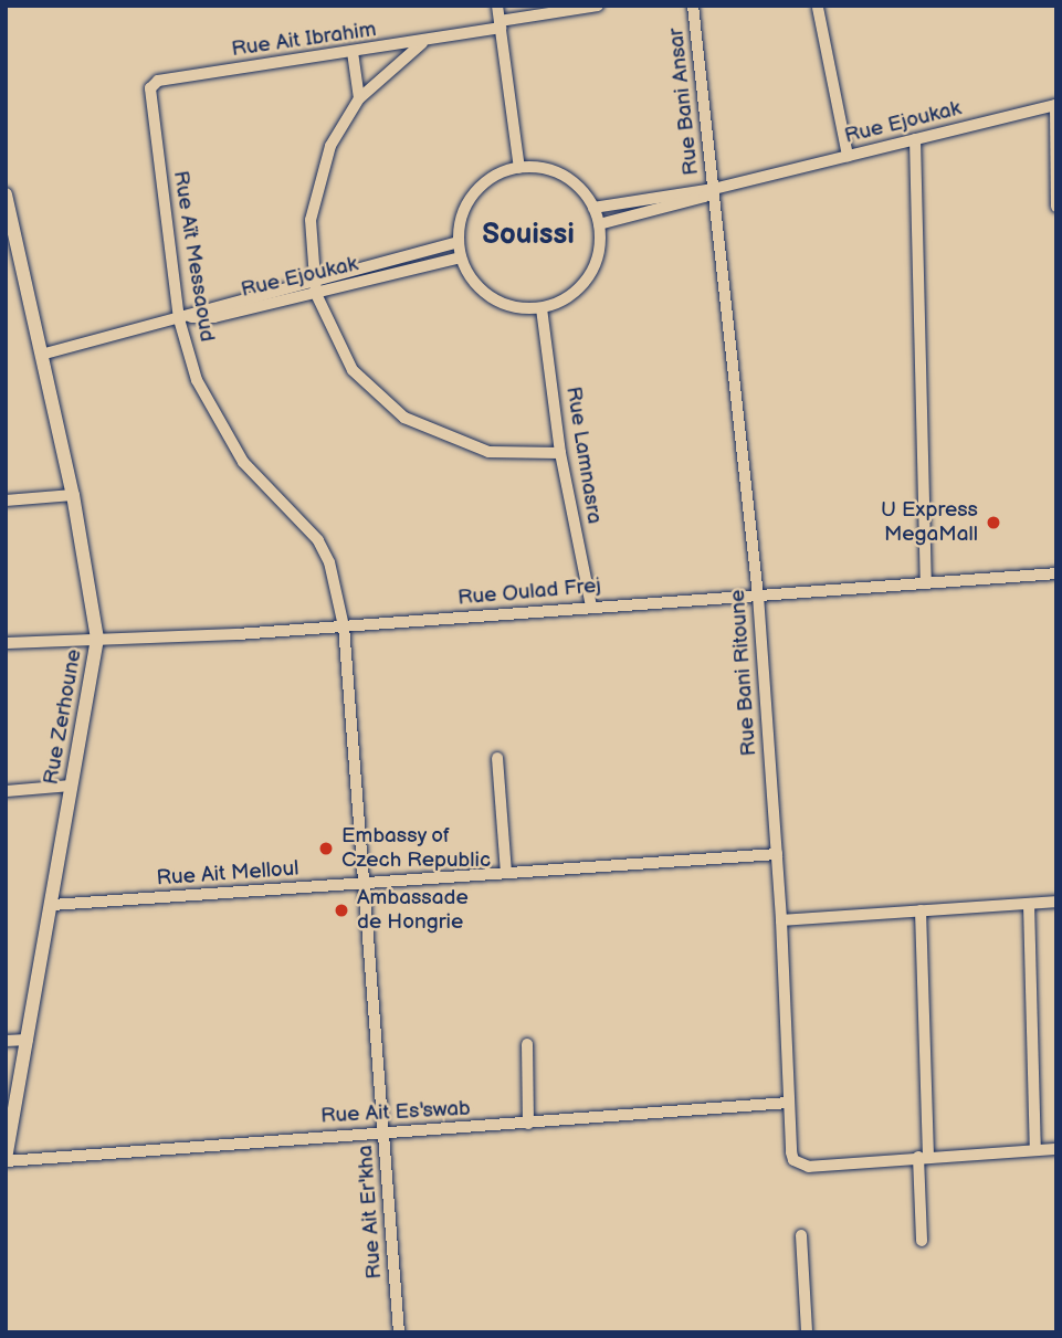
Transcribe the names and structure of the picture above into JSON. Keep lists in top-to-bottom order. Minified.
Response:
{"streets":{"street":["Rue Ait Ibrahim","Rue Bani Ansar","Rue Ejoukak","Rue Aït Messaoud","Rue Lamnasra","Rue Oulad Frej","Rue Bani Ritoune","Rue Zerhoune","Rue Ait Melloul","Rue Ait Es'swab","Rue Ait Er'kha"]},"crossings":[["Rue Ait Ibrahim","Rue Aït Messaoud"],["Rue Bani Ansar","Rue Ejoukak"],["Rue Bani Ansar","Rue Bani Ritoune"],["Rue Ejoukak","Rue Aït Messaoud"],["Rue Ejoukak","Rue Lamnasra"],["Rue Ejoukak","Rue Bani Ritoune"],["Rue Ejoukak","Rue Zerhoune"],["Rue Aït Messaoud","Rue Oulad Frej"],["Rue Aït Messaoud","Rue Ait Er'kha"],["Rue Lamnasra","Rue Oulad Frej"],["Rue Oulad Frej","Rue Bani Ritoune"],["Rue Oulad Frej","Rue Zerhoune"],["Rue Oulad Frej","Rue Ait Er'kha"],["Rue Bani Ritoune","Rue Ait Melloul"],["Rue Bani Ritoune","Rue Ait Es'swab"],["Rue Zerhoune","Rue Ait Melloul"],["Rue Zerhoune","Rue Ait Es'swab"],["Rue Ait Melloul","Rue Ait Er'kha"],["Rue Ait Es'swab","Rue Ait Er'kha"]],"districts":["Souissi"],"places":["U Express MegaMall","Embassy of Czech Republic","Ambassade de Hongrie"]}
